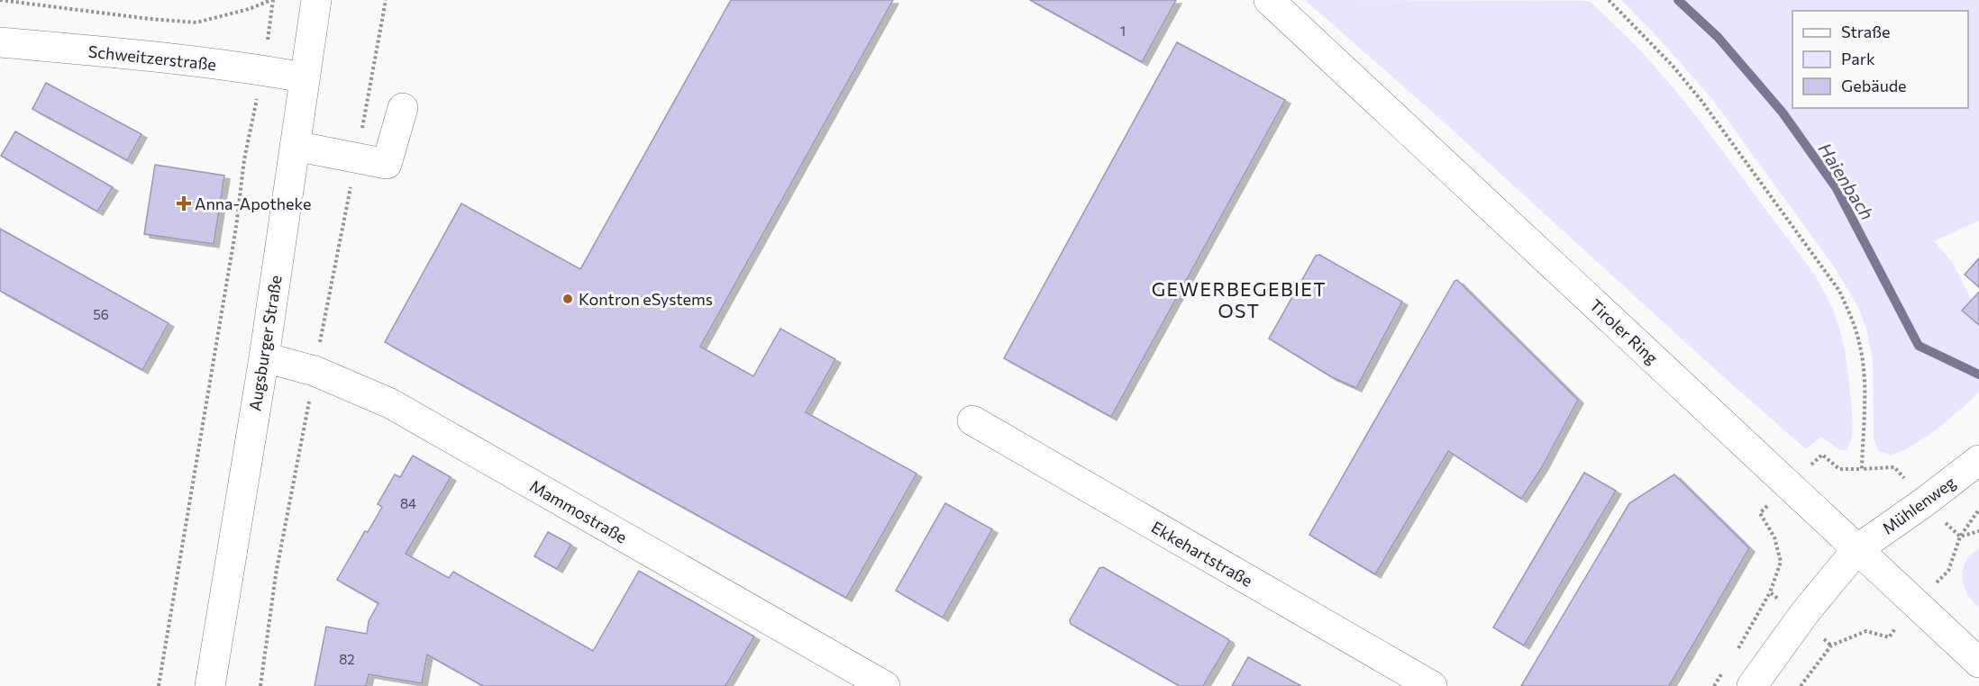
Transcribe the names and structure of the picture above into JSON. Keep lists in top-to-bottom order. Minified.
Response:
{"streets":{"street":["Schweitzerstraße","Tiroler Ring","Augsburger Straße","Mühlenweg","Mammostraße","Ekkehartstraße"]},"crossings":[["Schweitzerstraße","Augsburger Straße"],["Tiroler Ring","Mühlenweg"],["Augsburger Straße","Mammostraße"]],"districts":["GEWERBEGEBIET OST"],"water":["Haienbach"],"places":{"health":["Anna-Apotheke"],"other":["Kontron eSystems"]},"house_numbers":["1","56","84","82"],"legend":["Straße","Park","Gebäude"]}
